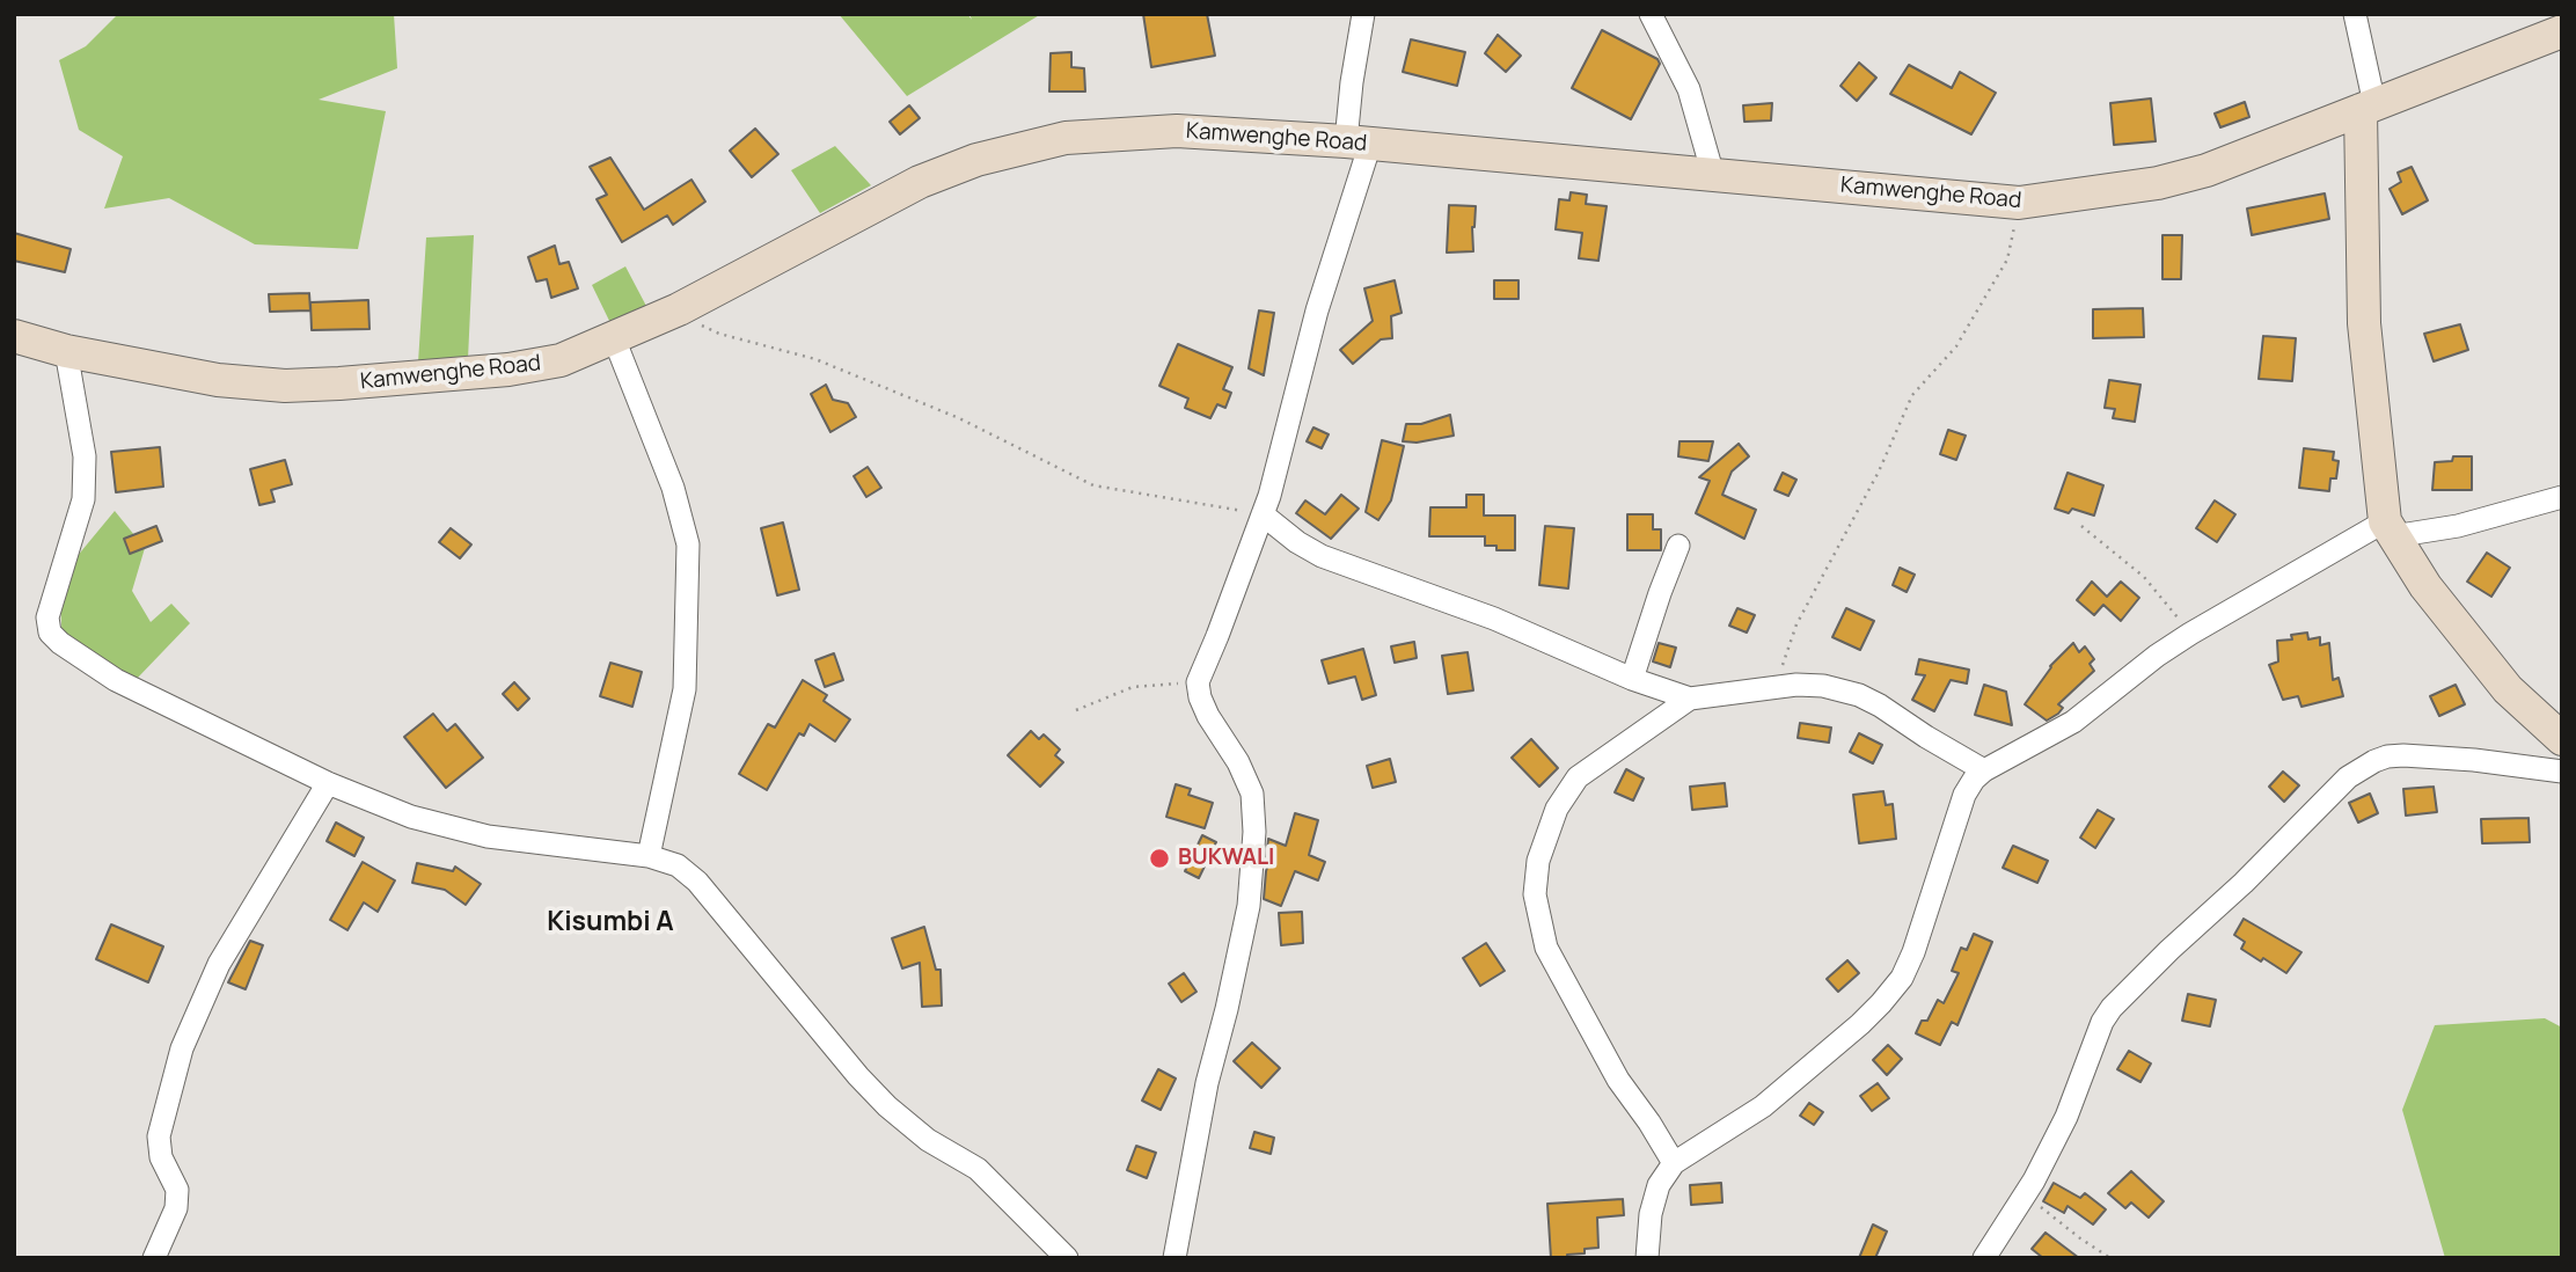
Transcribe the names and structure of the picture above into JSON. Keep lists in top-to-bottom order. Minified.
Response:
{"streets":{"main road":["Kamwenghe Road"]},"districts":["Kisumbi A"],"places":["BUKWALI"]}
